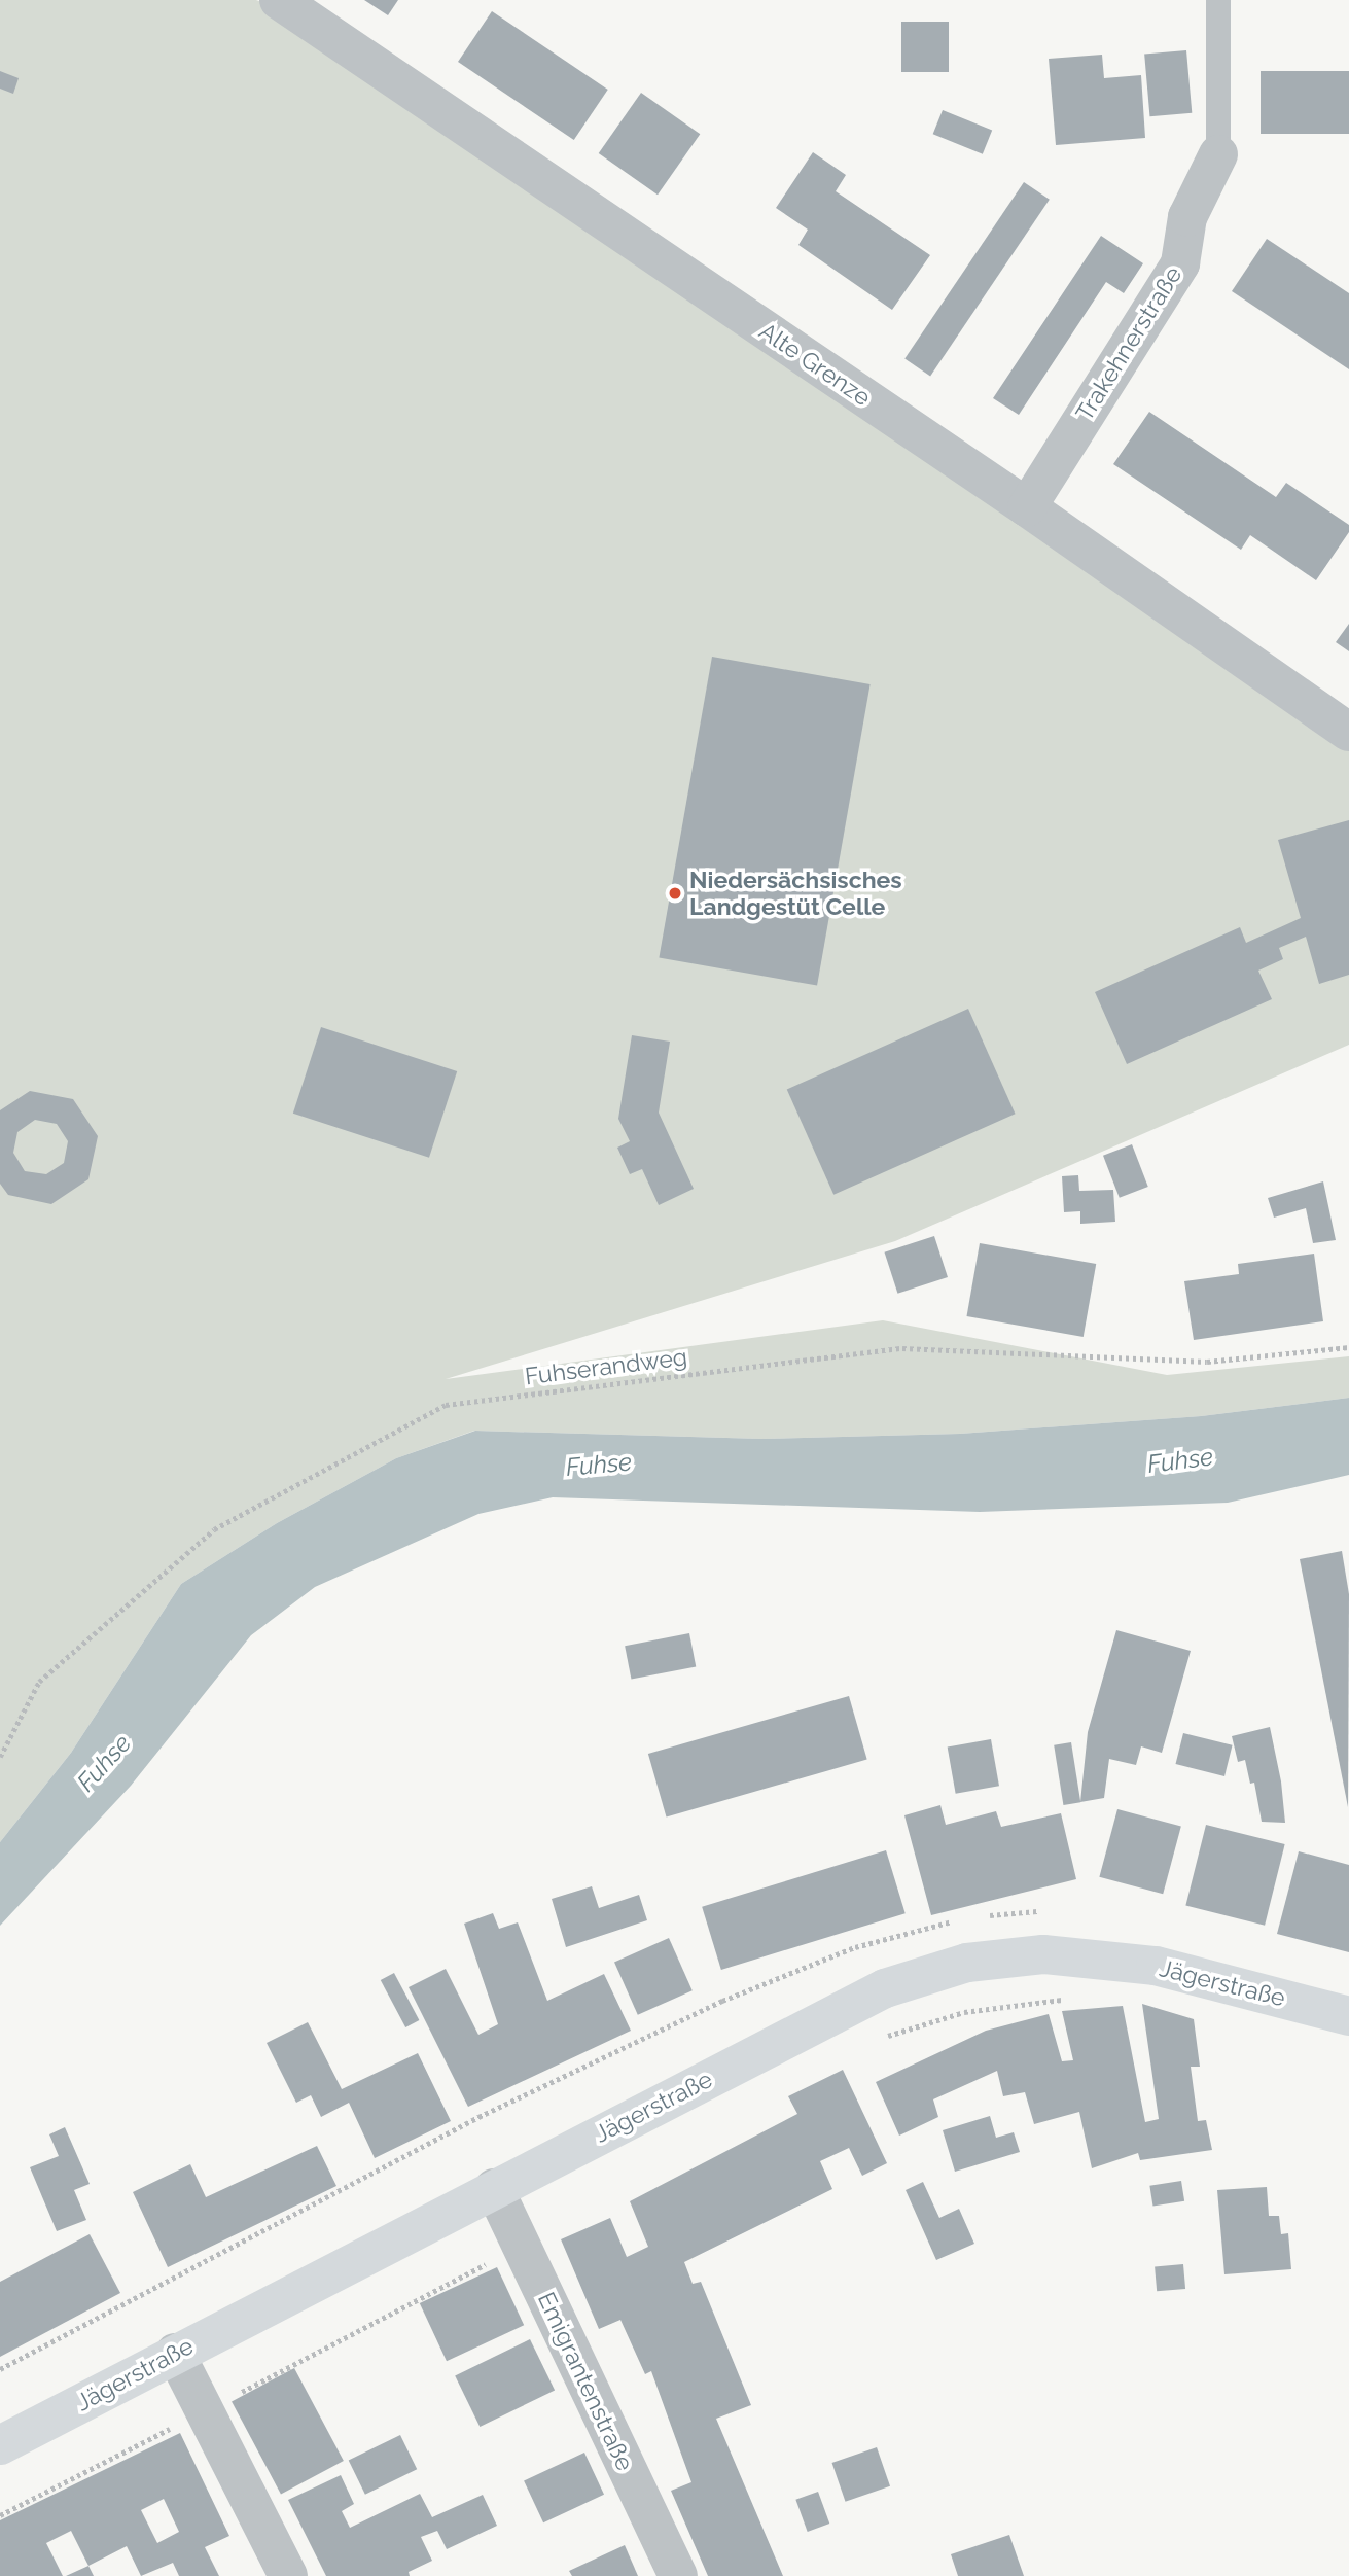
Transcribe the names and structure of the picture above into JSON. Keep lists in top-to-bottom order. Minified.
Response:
{"streets":{"street":["Trakehnerstraße","Alte Grenze","Jägerstraße","Emigrantenstraße"],"path":["Fuhserandweg"]},"crossings":[["Trakehnerstraße","Alte Grenze"],["Jägerstraße","Emigrantenstraße"]],"water":["Fuhse"],"places":["Niedersächsisches Landgestüt Celle"]}
